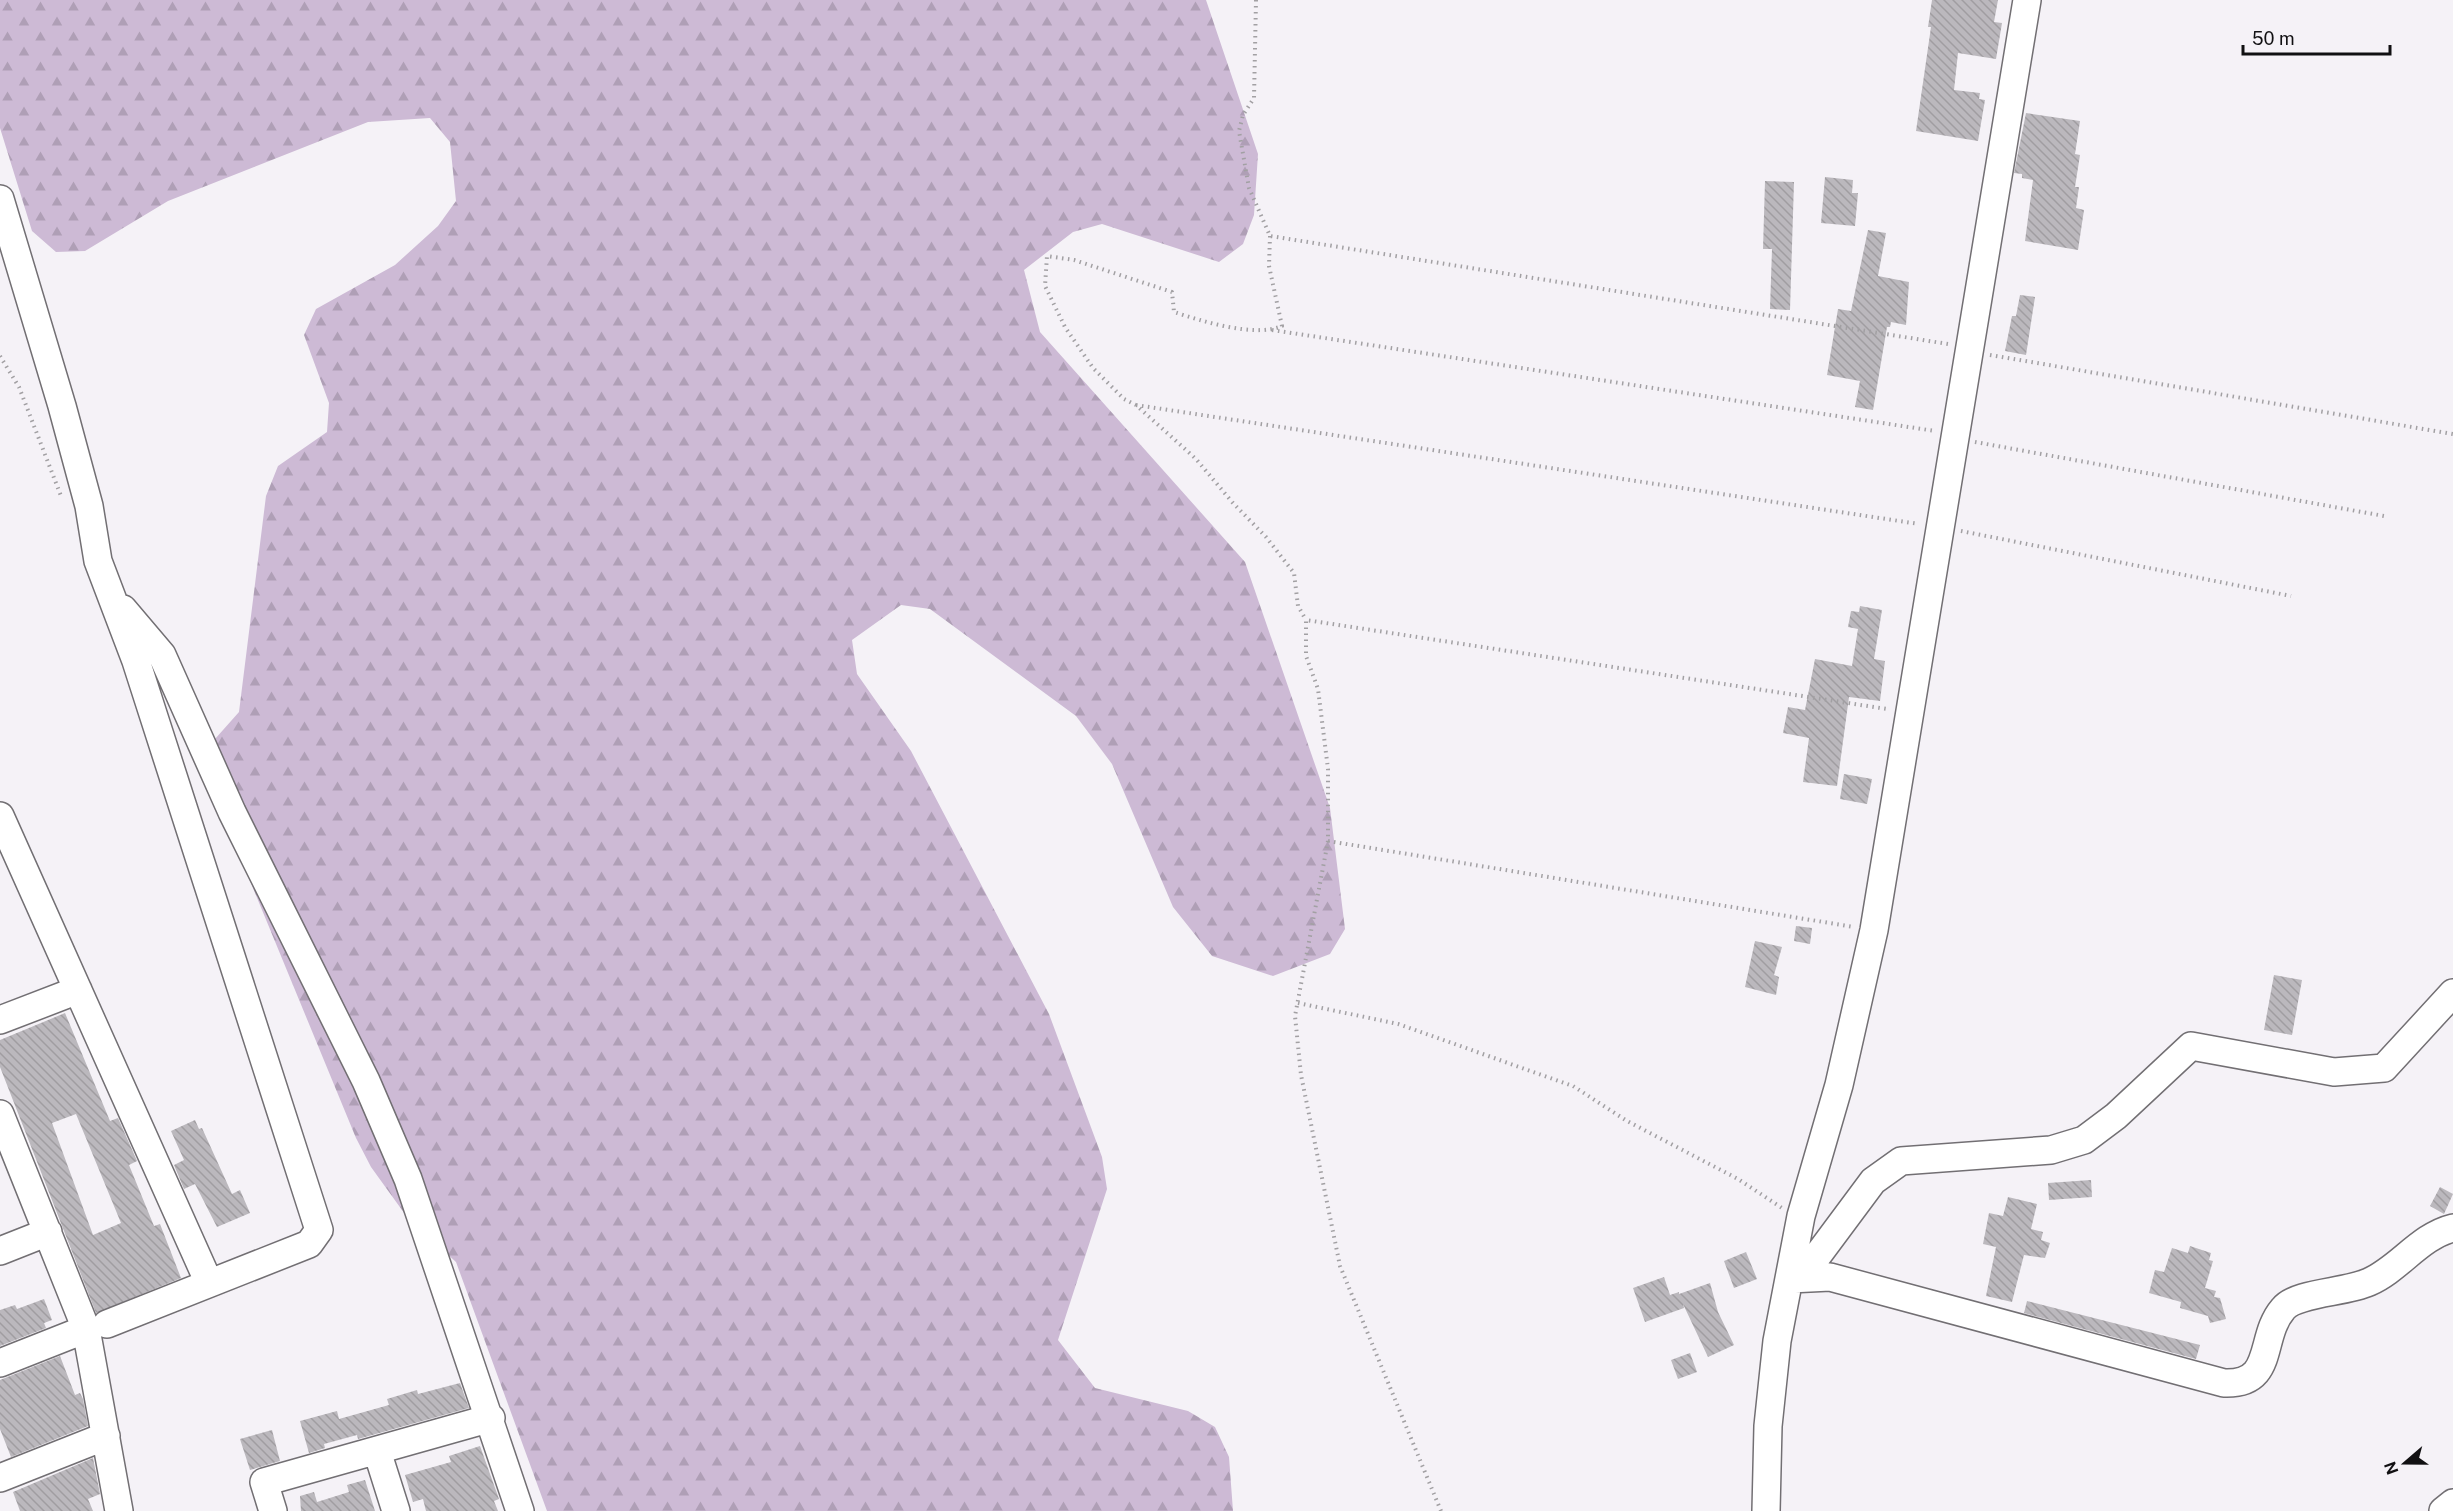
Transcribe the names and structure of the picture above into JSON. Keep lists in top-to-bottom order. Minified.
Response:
{"scale_bar":"50 m","north":"left"}
